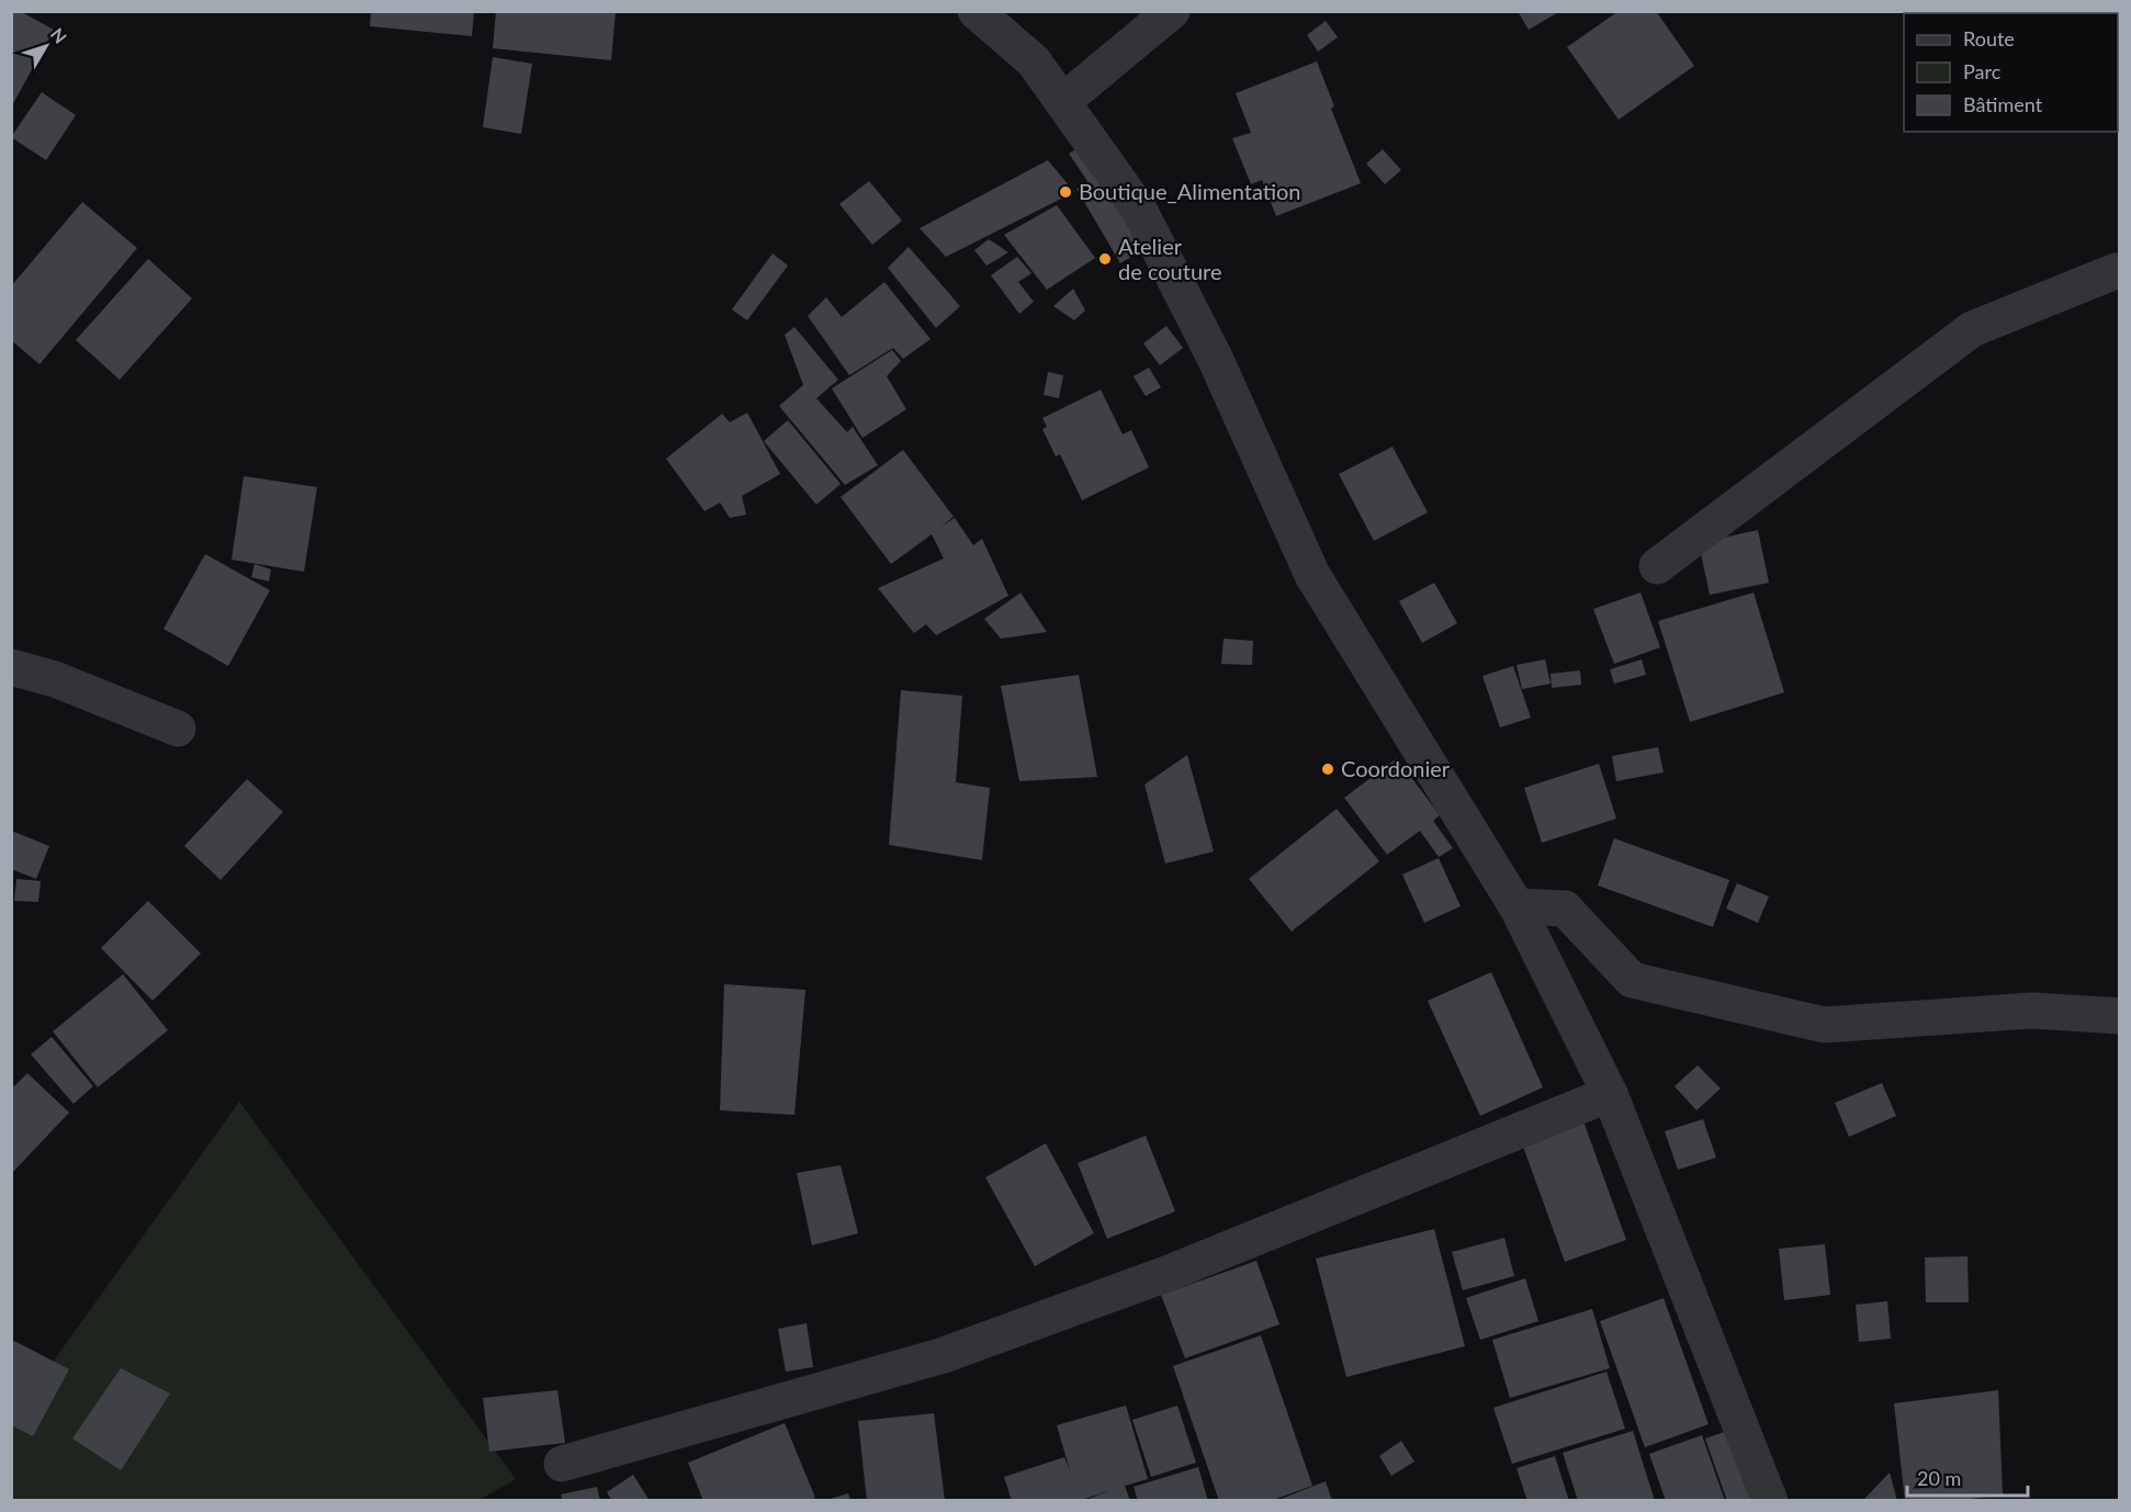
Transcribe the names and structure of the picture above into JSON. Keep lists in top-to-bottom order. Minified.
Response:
{"places":["Boutique_Alimentation","Atelier de couture","Coordonier"],"legend":["Route","Parc","Bâtiment"],"scale_bar":"20 m","north":"top right"}
